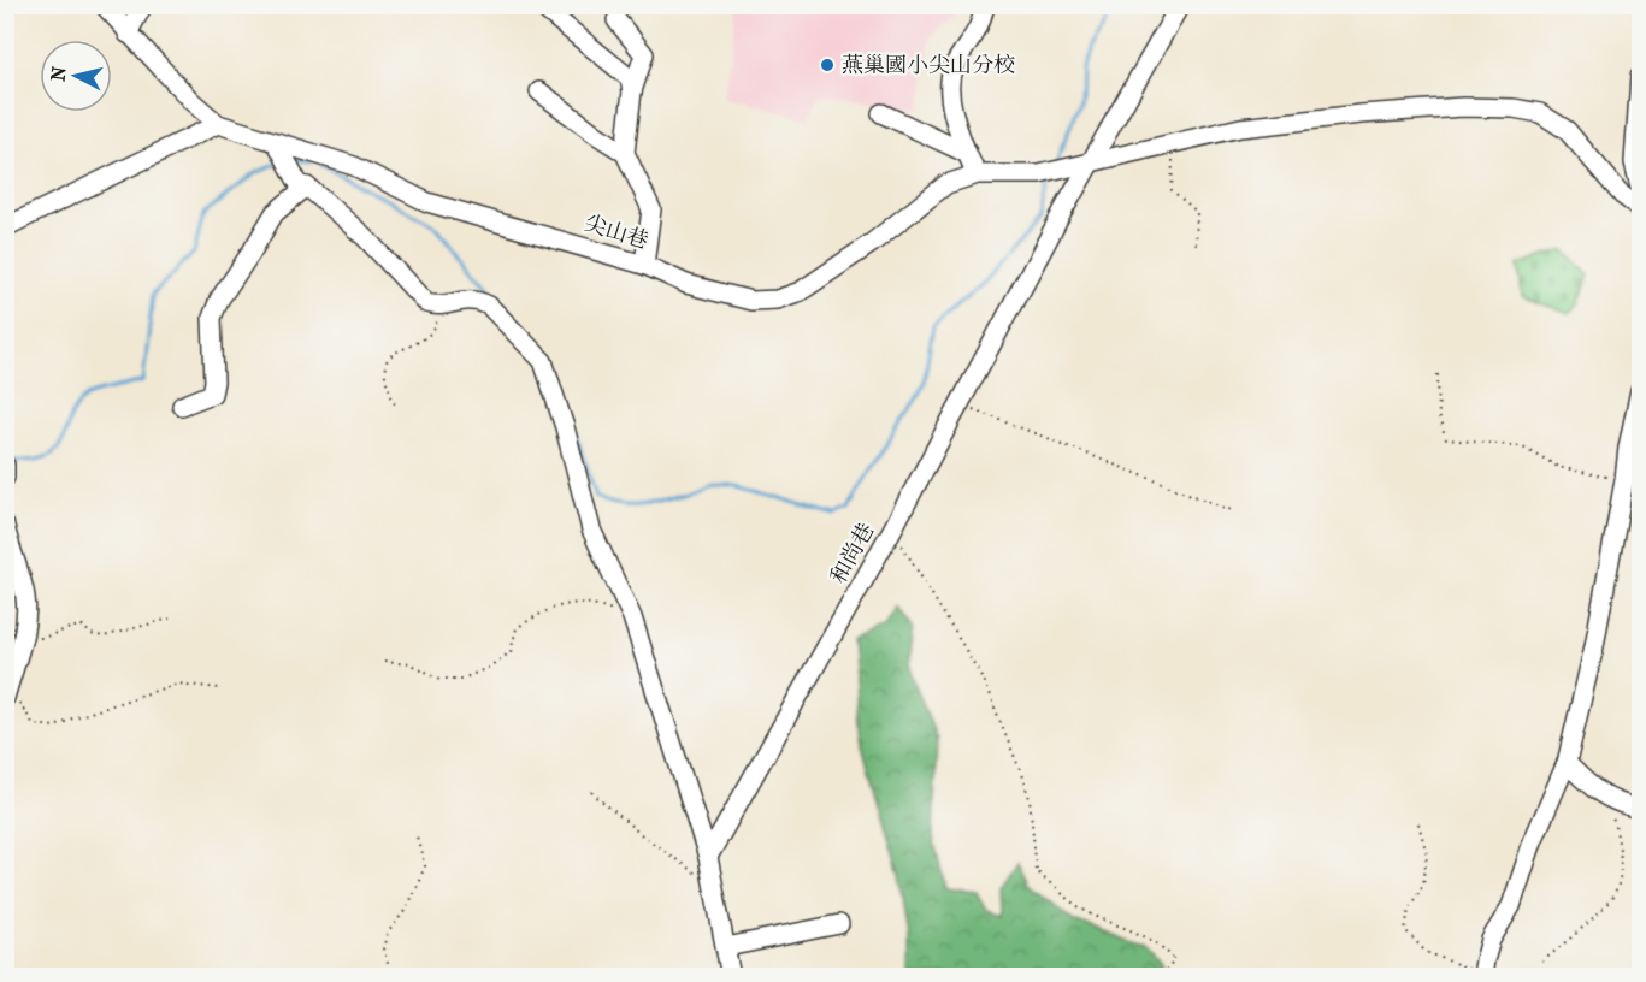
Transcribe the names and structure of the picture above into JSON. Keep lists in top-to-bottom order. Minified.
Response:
{"streets":{"street":["尖山巷","和尚巷"]},"crossings":[["尖山巷","和尚巷"]],"places":["燕巢國小尖山分校"],"north":"left"}
